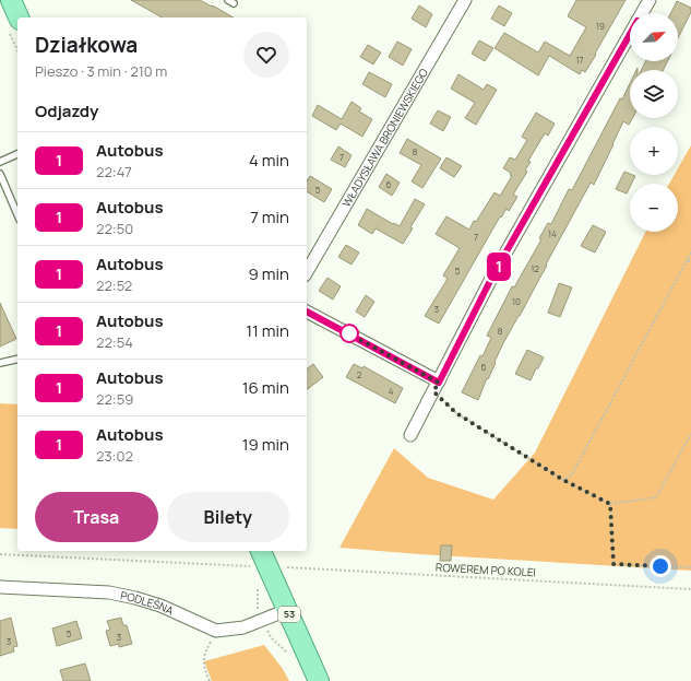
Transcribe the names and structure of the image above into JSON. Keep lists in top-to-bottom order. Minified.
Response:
{"streets":{"main road":["53"],"street":["WŁADYSŁAWA BRONIEWSKIEGO","PODLEŚNA"],"path":["ROWEREM PO KOLEI"]},"lines":["bus line 1"],"house_numbers":["19","17","8","7","6","5","14","7","12","5","10","3","8","6","2","4","5","3","3"],"north":"top right","page":{"on_map":"1","map_buttons":["+","−"],"heading":[["Działkowa","Pieszo · 3 min · 210 m"],"Odjazdy"],"list":[{"mark":"1","name":"Autobus","note":"22:47","value":"4 min"},{"mark":"1","name":"Autobus","note":"22:50","value":"7 min"},{"mark":"1","name":"Autobus","note":"22:52","value":"9 min"},{"mark":"1","name":"Autobus","note":"22:54","value":"11 min"},{"mark":"1","name":"Autobus","note":"22:59","value":"16 min"},{"mark":"1","name":"Autobus","note":"23:02","value":"19 min"}],"buttons":["Trasa","Bilety"]}}
